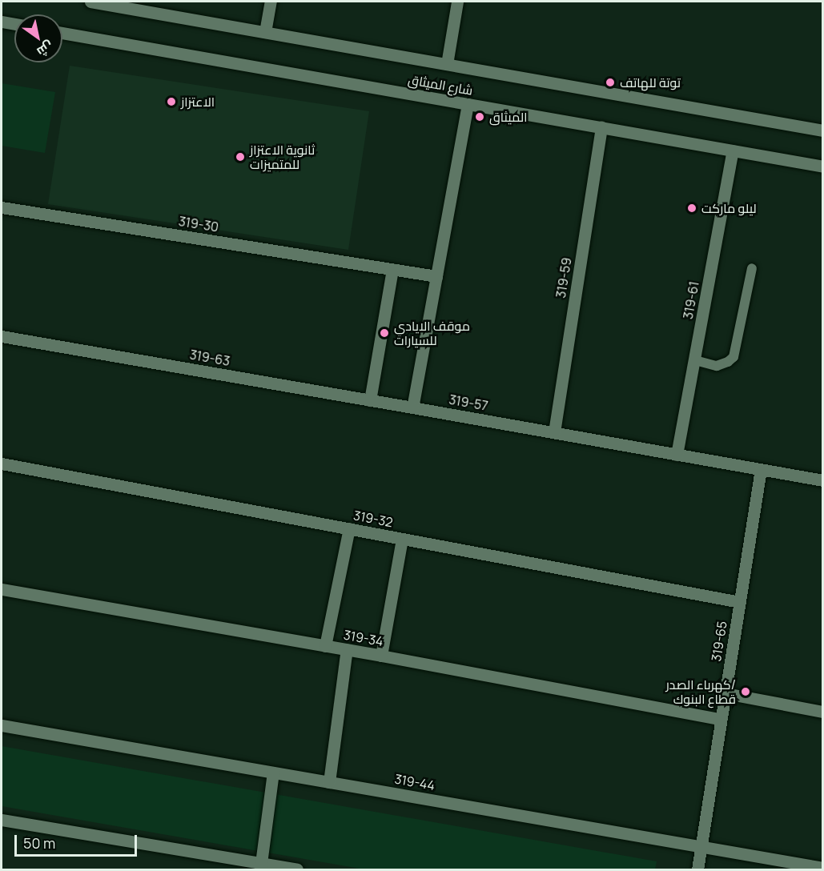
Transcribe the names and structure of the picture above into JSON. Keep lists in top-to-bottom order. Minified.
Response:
{"streets":{"street":["شارع الميثاق","319-30","319-59","319-61","319-63","319-57","319-32","319-34","319-65","319-44"]},"crossings":[["شارع الميثاق","319-59"],["شارع الميثاق","319-61"],["319-59","319-57"],["319-61","319-57"],["319-63","319-57"],["319-57","319-65"],["319-32","319-65"],["319-34","319-65"],["319-65","319-44"]],"places":["توتة للهاتف","الاعتزاز","الميثاق","ثانوية الاعتزاز للمتميزات","ليلو ماركت","موقف الايادي للسيارات","كهرباء الصدر/ قطاع البنوك"],"scale_bar":"50 m","north":"bottom right"}
